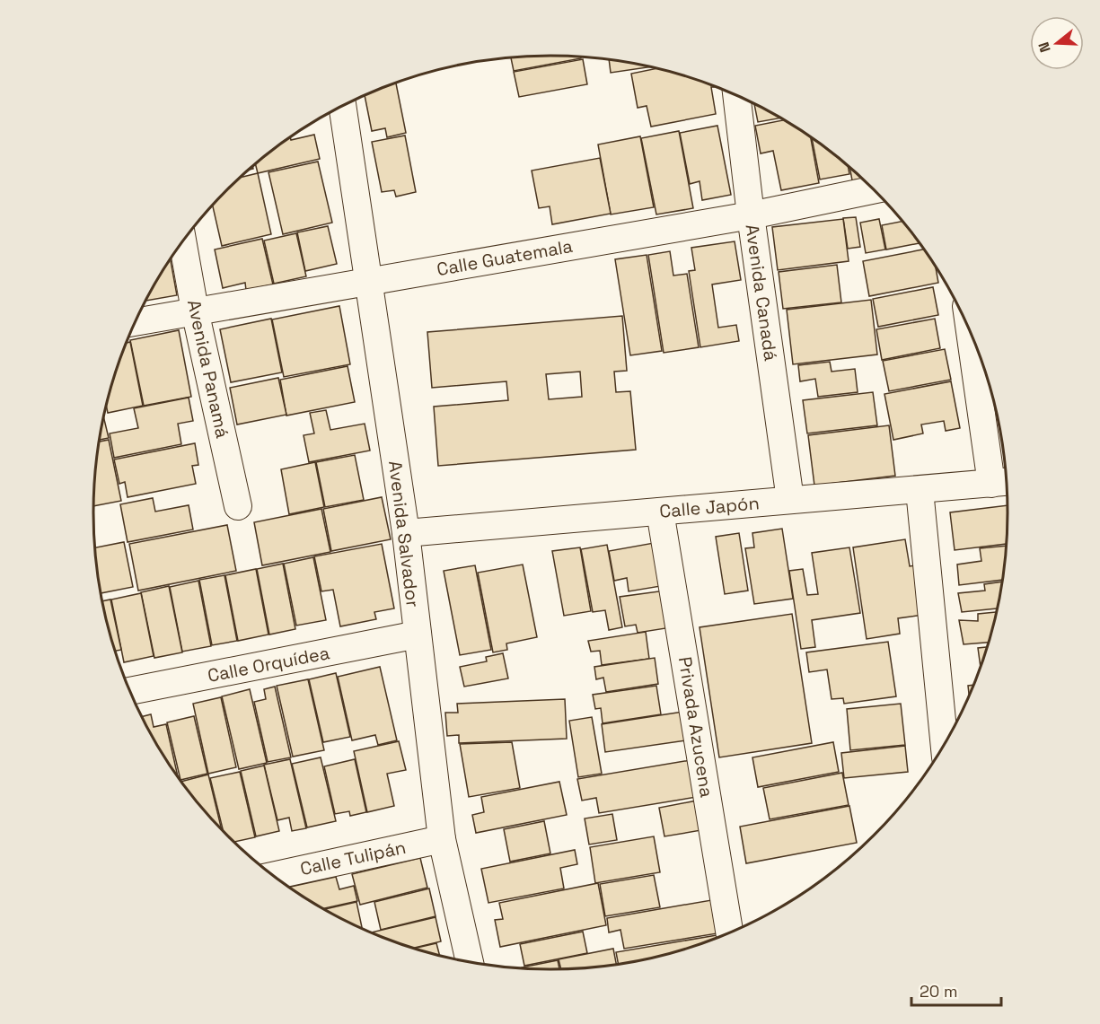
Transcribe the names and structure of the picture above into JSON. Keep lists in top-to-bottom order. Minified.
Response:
{"streets":{"street":["Calle Guatemala","Avenida Canadá","Avenida Panamá","Calle Japón","Avenida Salvador","Calle Orquídea","Privada Azucena","Calle Tulipán"]},"crossings":[["Calle Guatemala","Avenida Canadá"],["Calle Guatemala","Avenida Panamá"],["Calle Guatemala","Avenida Salvador"],["Avenida Canadá","Calle Japón"],["Calle Japón","Avenida Salvador"],["Calle Japón","Privada Azucena"],["Avenida Salvador","Calle Orquídea"],["Avenida Salvador","Calle Tulipán"]],"scale_bar":"20 m","north":"left"}
